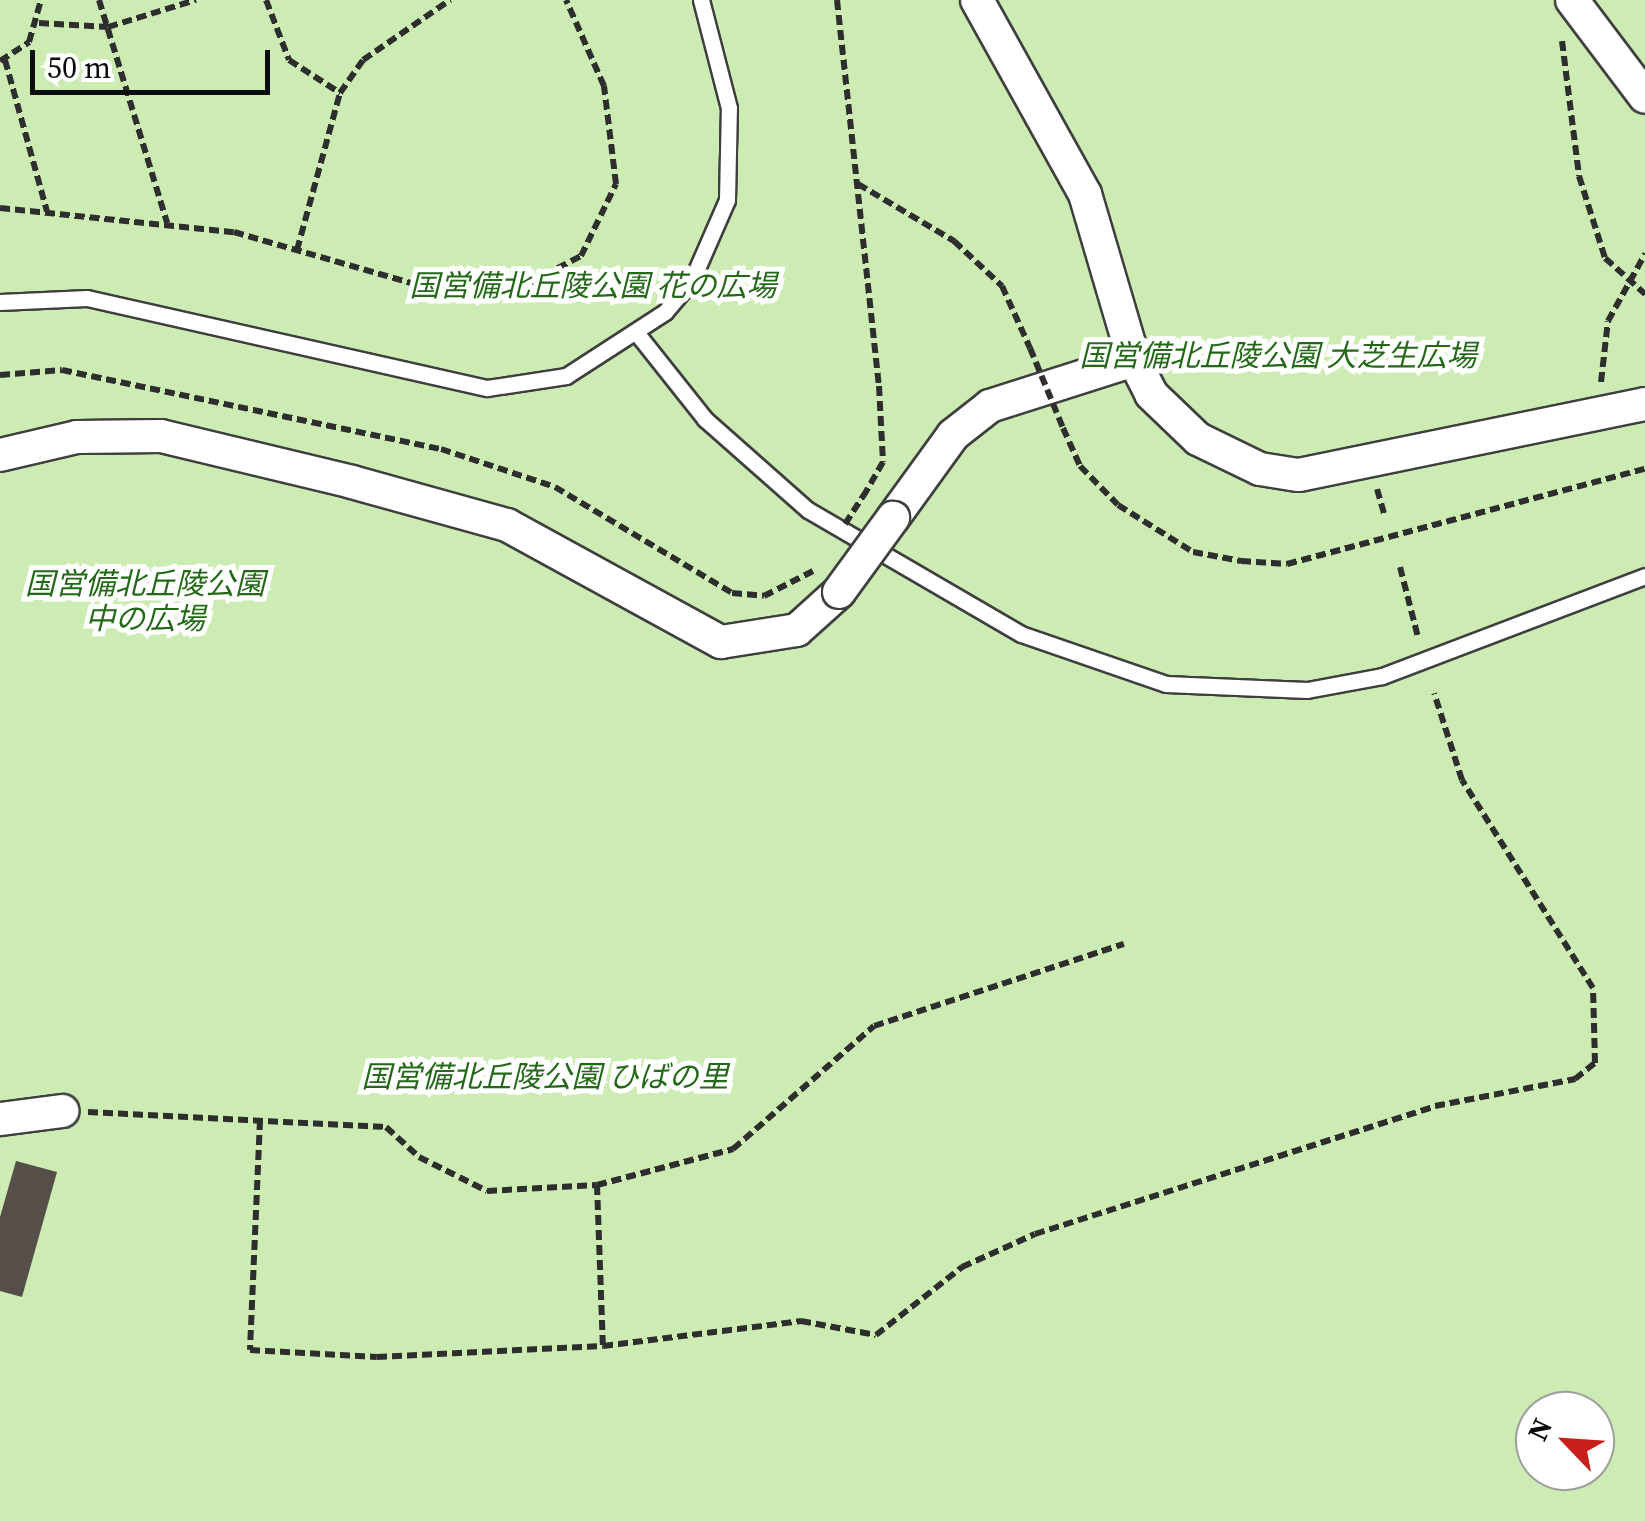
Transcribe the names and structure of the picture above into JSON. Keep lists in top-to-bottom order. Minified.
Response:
{"parks":["国営備北丘陵公園 花の広場","国営備北丘陵公園 大芝生広場","国営備北丘陵公園 中の広場","国営備北丘陵公園 ひばの里"],"scale_bar":"50 m","north":"top left"}
